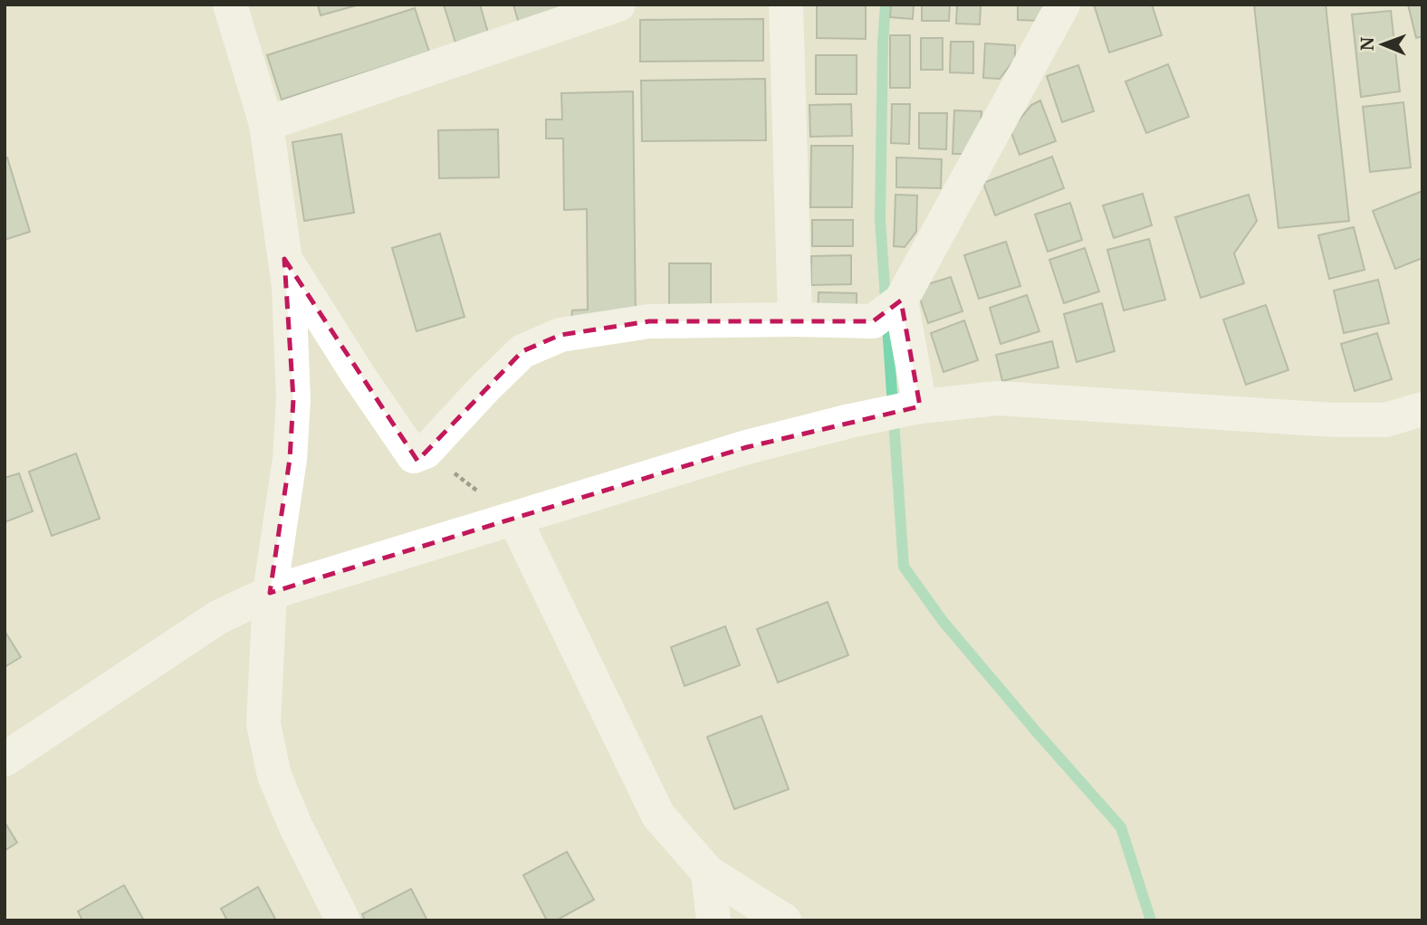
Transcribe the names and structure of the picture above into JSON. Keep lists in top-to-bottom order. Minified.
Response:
{"north":"left"}
